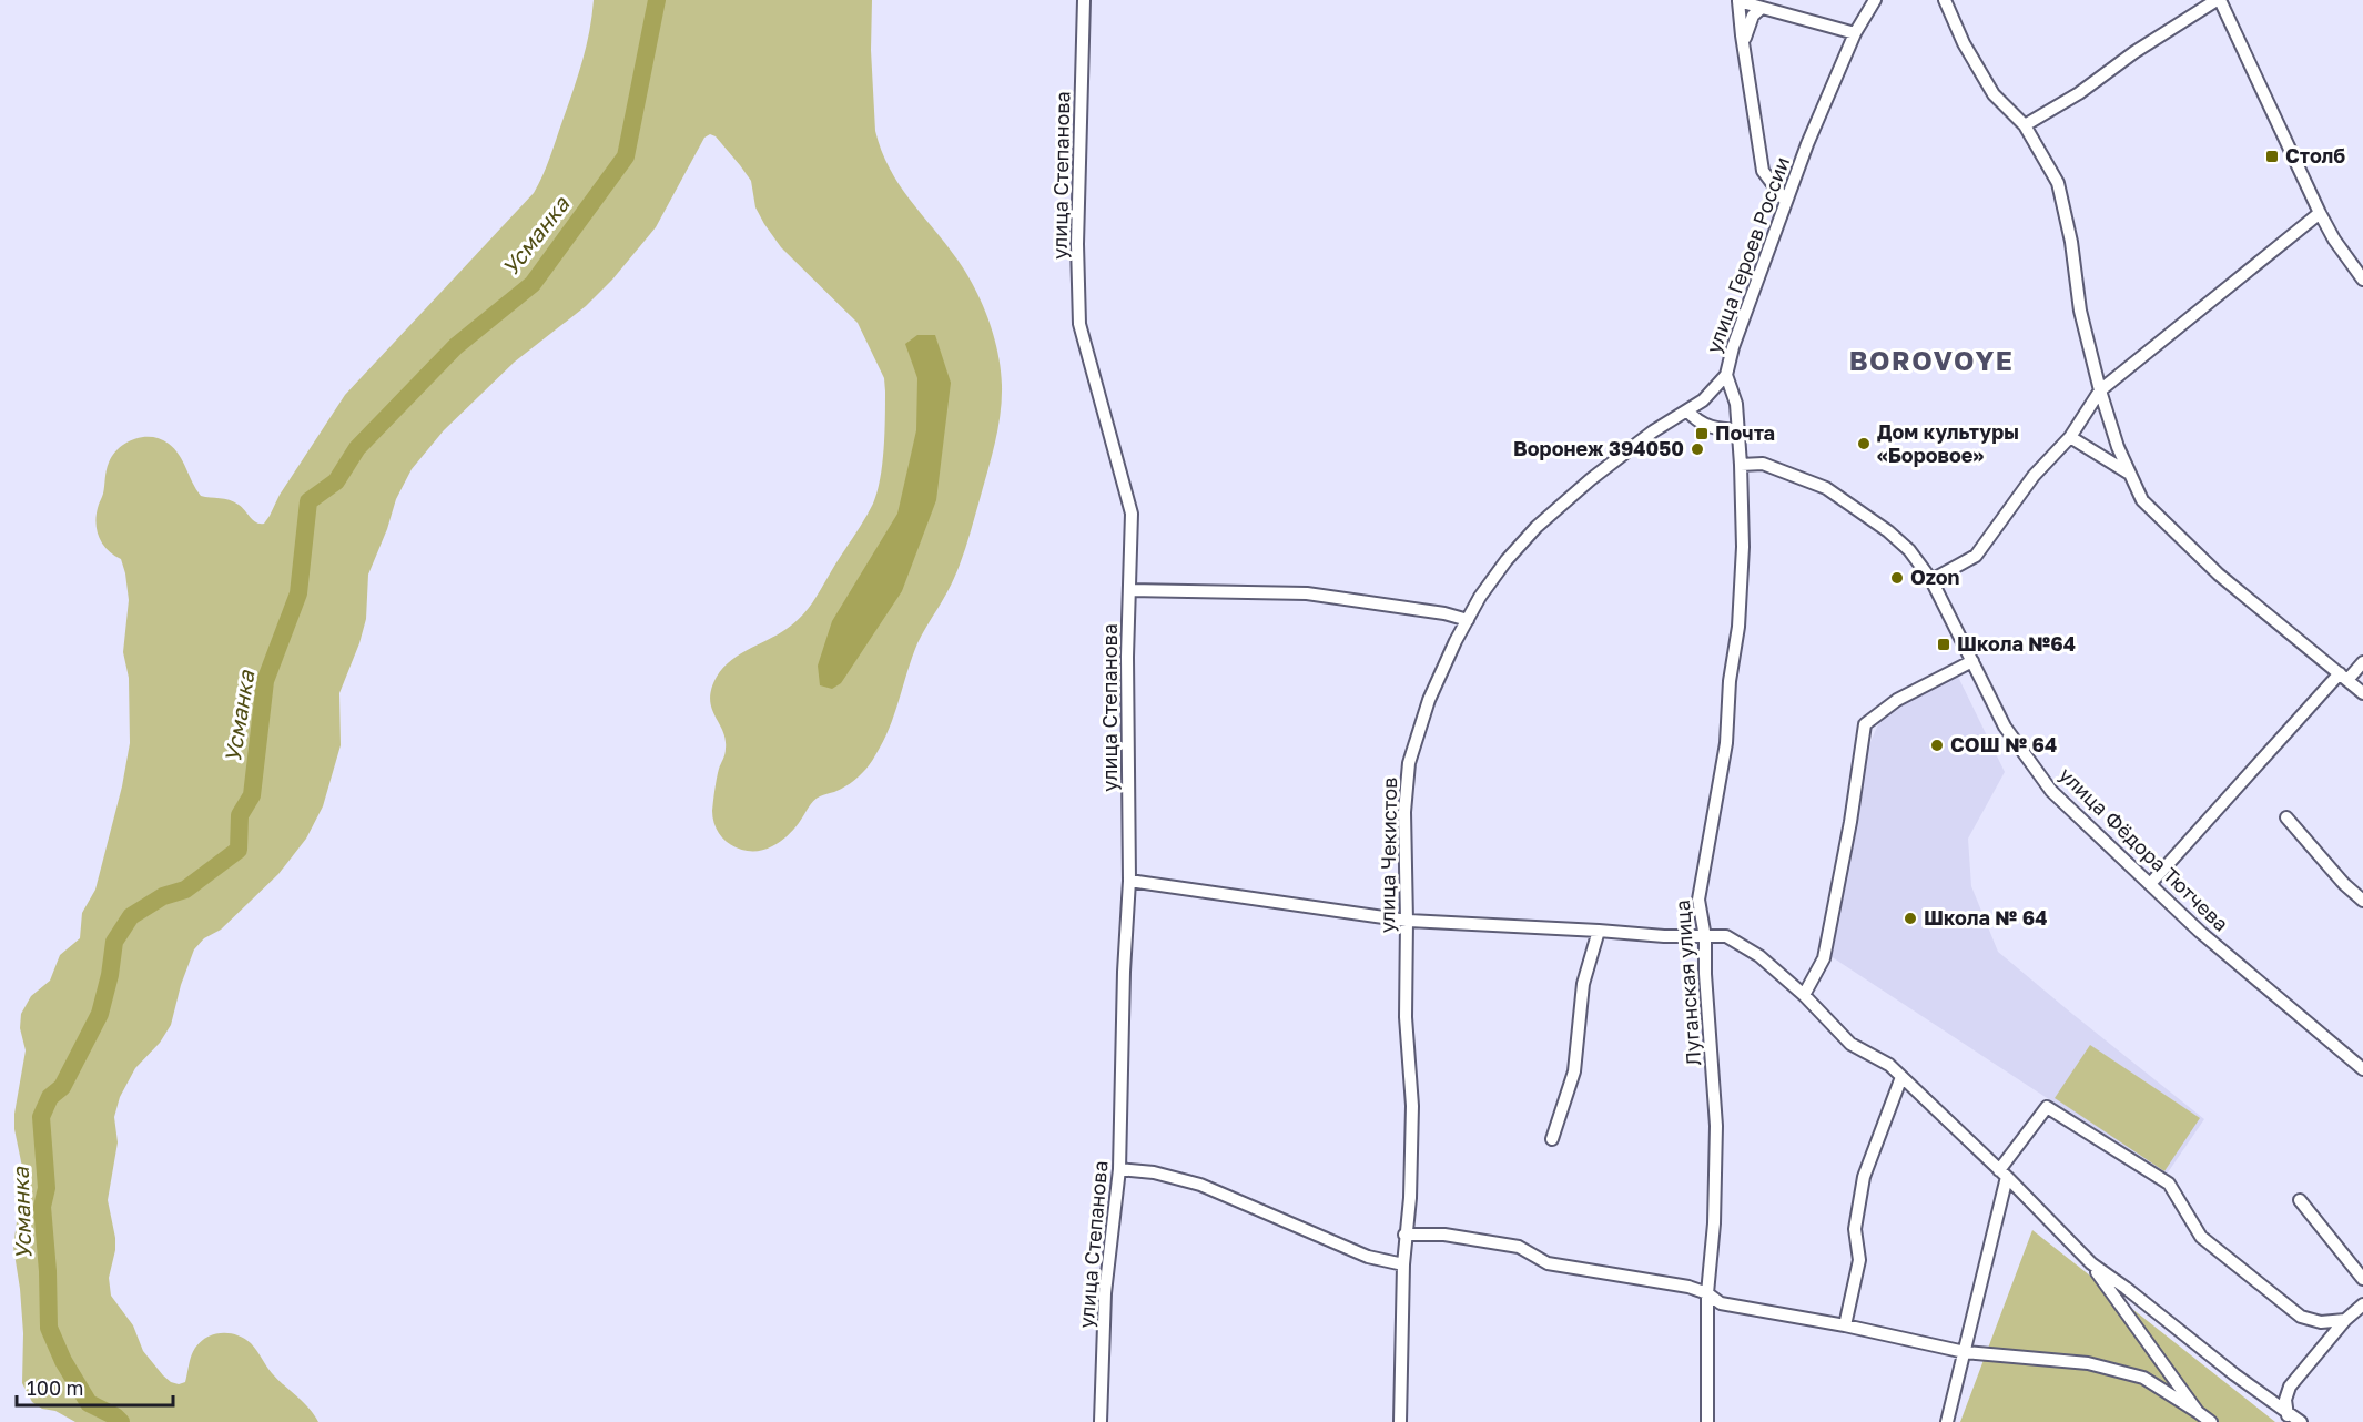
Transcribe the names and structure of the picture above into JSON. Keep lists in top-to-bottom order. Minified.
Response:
{"streets":{"street":["улица Степанова","улица Героев России","улица Фёдора Тютчева","улица Чекистов","Луганская улица"]},"crossings":[["улица Героев России","улица Чекистов"],["улица Героев России","Луганская улица"]],"districts":["BOROVOYE"],"water":["Усманка"],"places":{"transit":["Столб","Почта","Школа №64"],"other":["Дом культуры «Боровое»","Воронеж 394050","Ozon","СОШ № 64","Школа № 64"]},"scale_bar":"100 m"}
